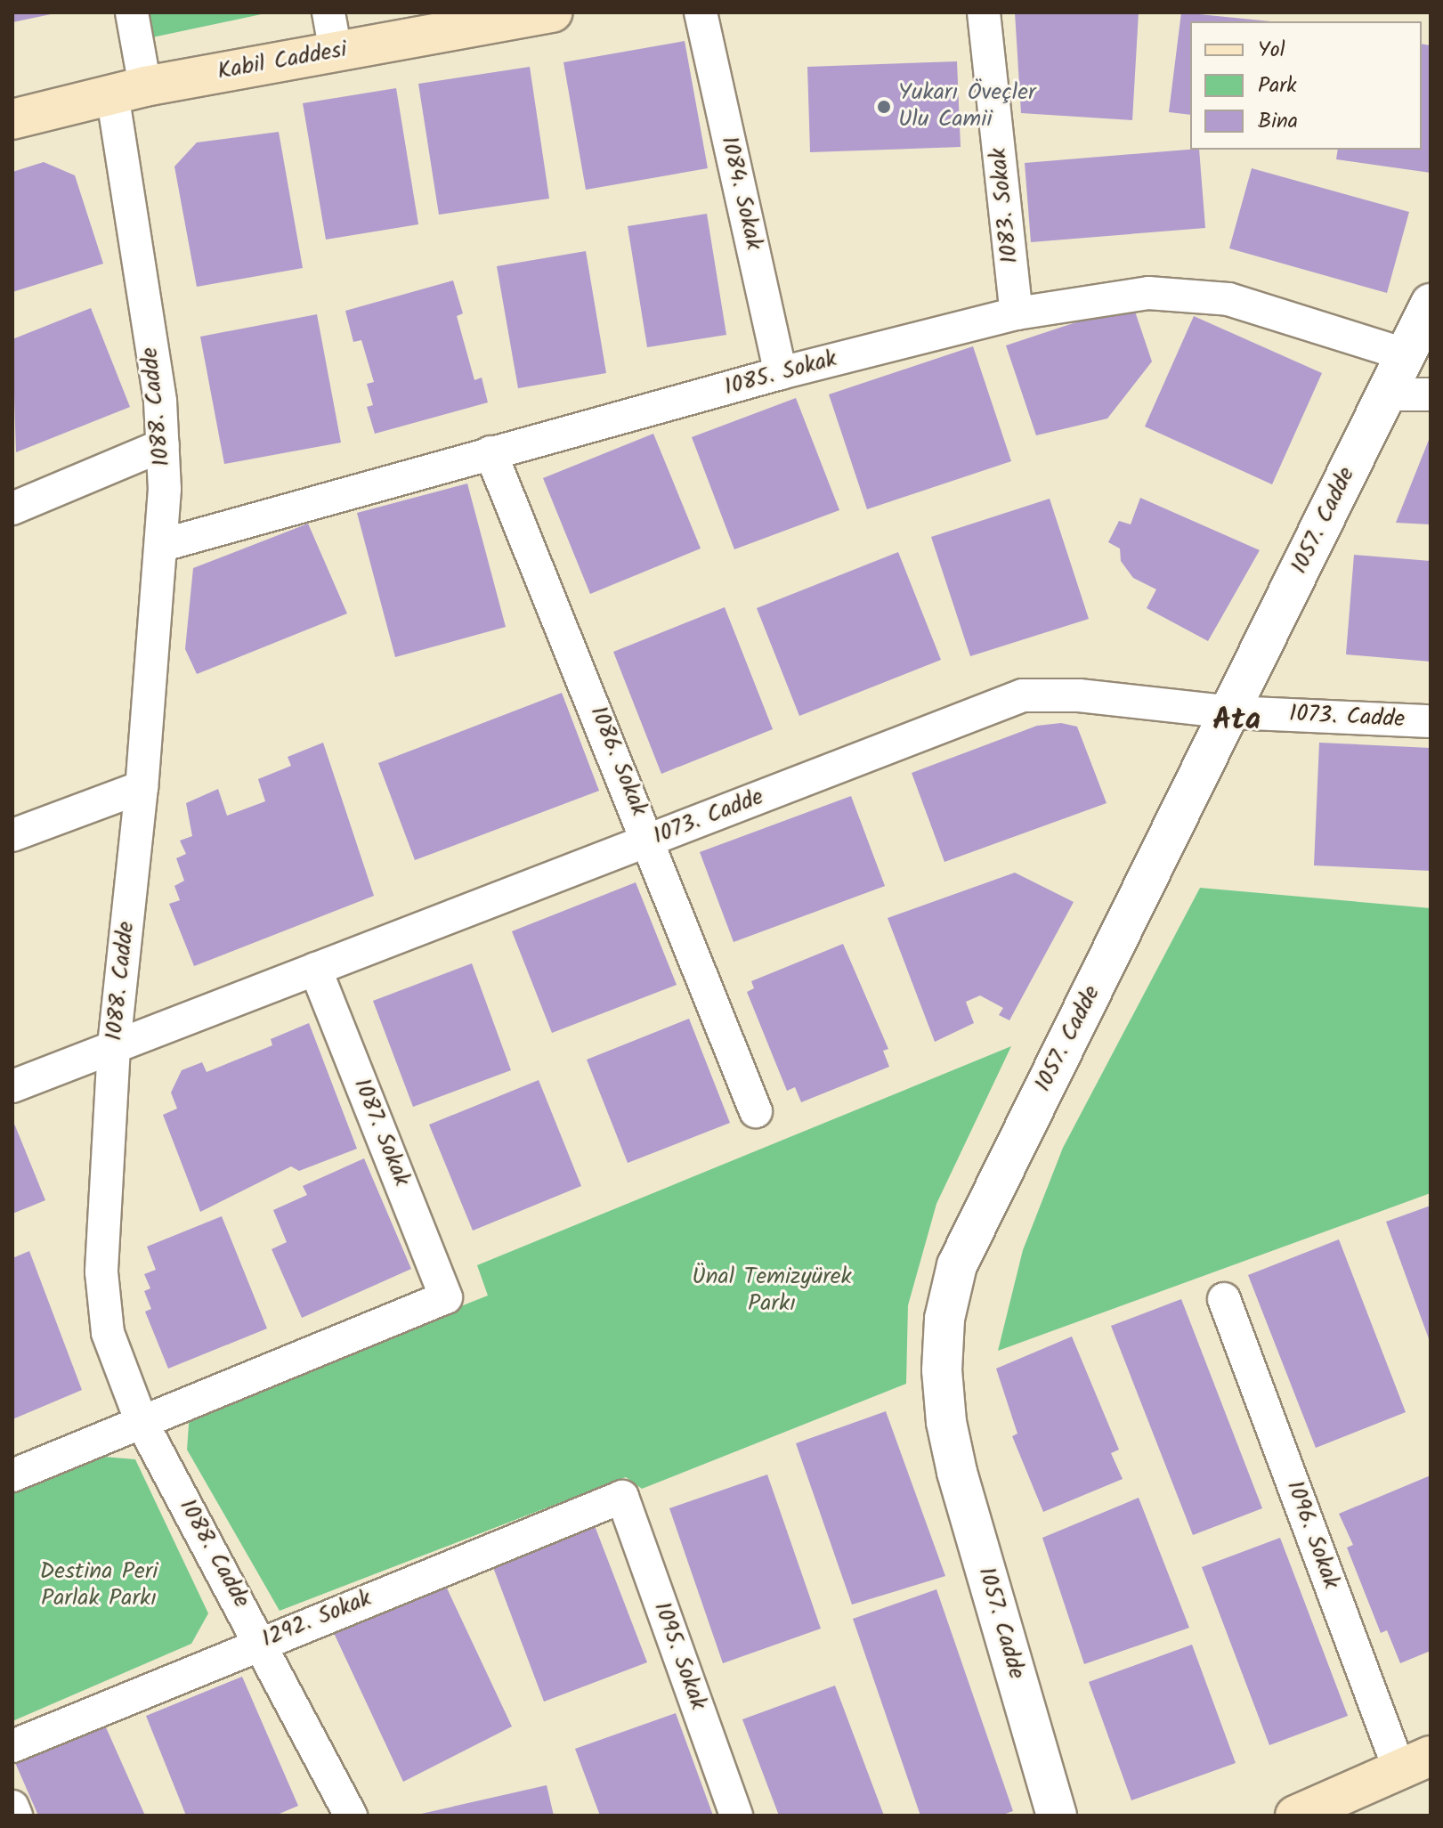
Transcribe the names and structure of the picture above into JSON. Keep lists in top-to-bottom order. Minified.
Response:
{"streets":{"main road":["Kabil Caddesi"],"street":["1084. Sokak","1083. Sokak","1085. Sokak","1088. Cadde","1057. Cadde","1073. Cadde","1086. Sokak","1087. Sokak","1096. Sokak","1292. Sokak","1095. Sokak"]},"crossings":[["Kabil Caddesi","1088. Cadde"],["1084. Sokak","1085. Sokak"],["1083. Sokak","1085. Sokak"],["1085. Sokak","1088. Cadde"],["1085. Sokak","1057. Cadde"],["1085. Sokak","1086. Sokak"],["1088. Cadde","1073. Cadde"],["1088. Cadde","1087. Sokak"],["1088. Cadde","1292. Sokak"],["1057. Cadde","1073. Cadde"],["1073. Cadde","1086. Sokak"],["1073. Cadde","1087. Sokak"],["1292. Sokak","1095. Sokak"]],"districts":["Ata"],"parks":["Ünal Temizyürek Parkı","Destina Peri Parlak Parkı"],"places":["Yukarı Öveçler Ulu Camii"],"legend":["Yol","Park","Bina"]}
